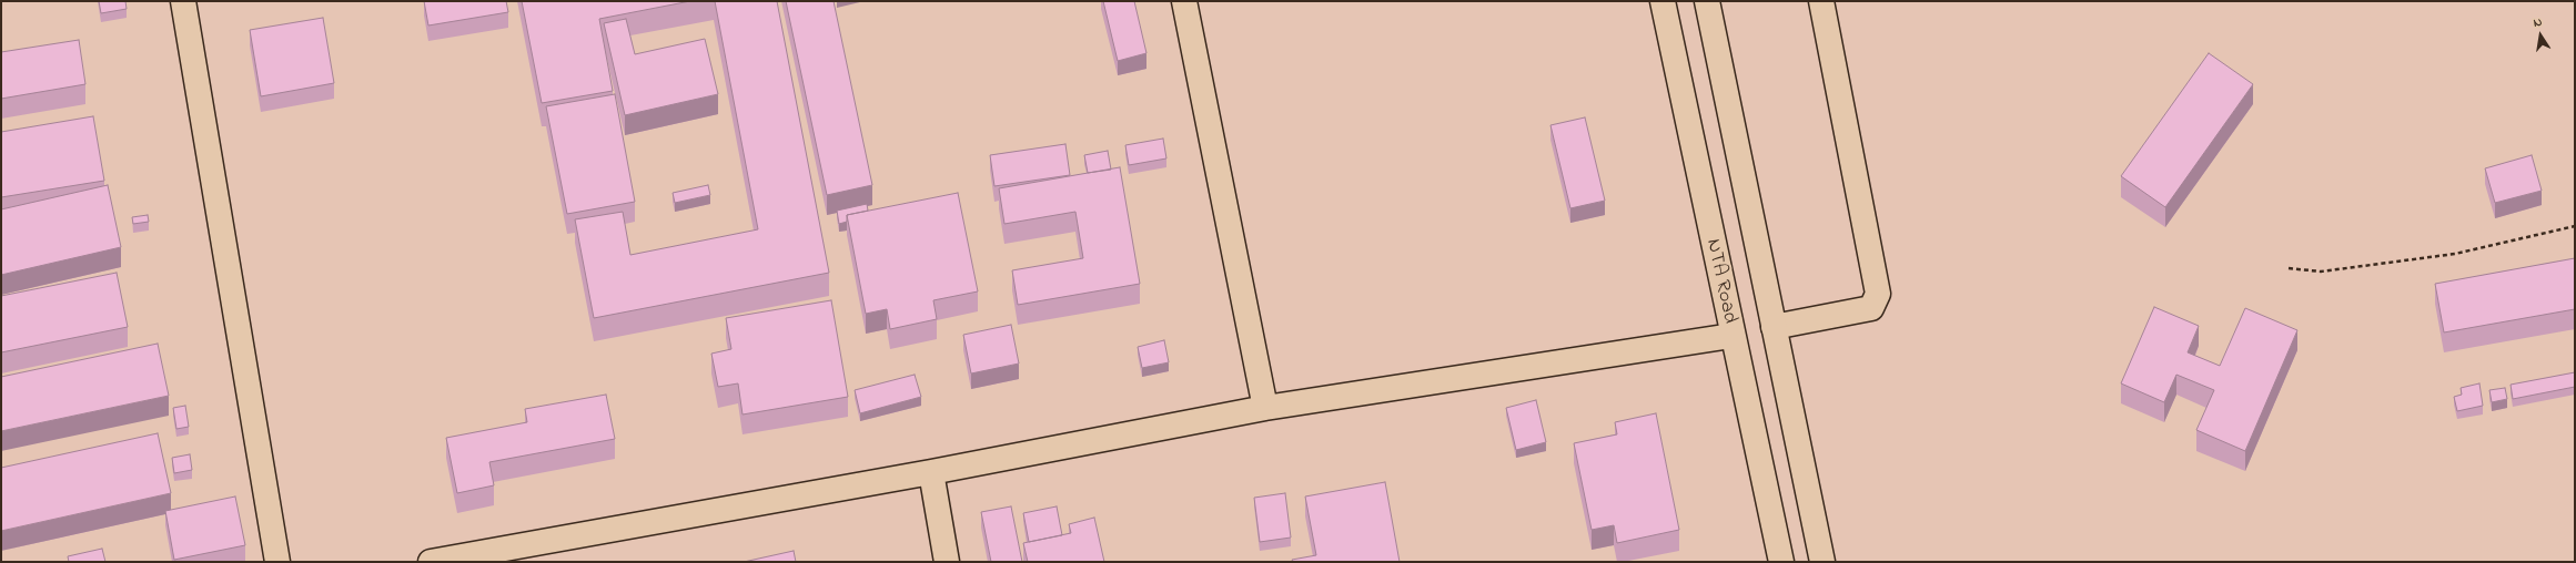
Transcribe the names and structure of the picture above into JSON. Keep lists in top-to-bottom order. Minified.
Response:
{"streets":{"street":["NTA Road"]},"north":"top"}
